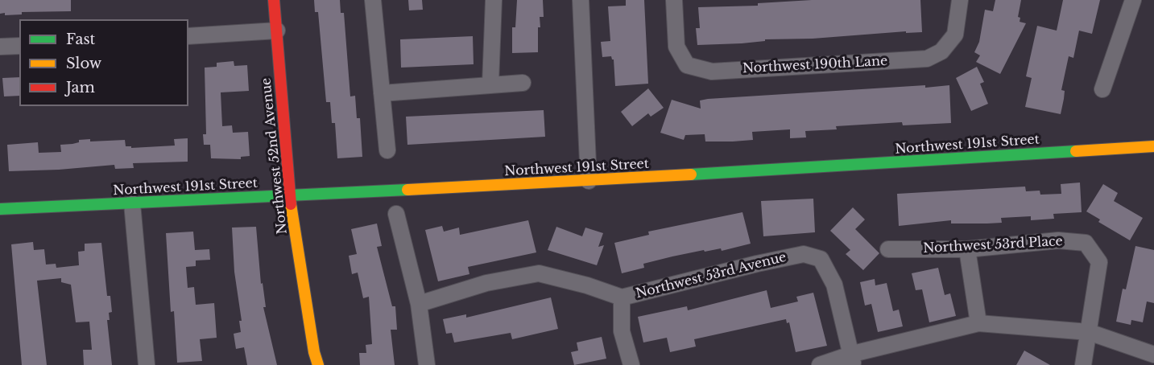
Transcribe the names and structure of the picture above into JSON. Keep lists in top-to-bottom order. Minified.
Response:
{"streets":{"street":["Northwest 190th Lane","Northwest 191st Street","Northwest 52nd Avenue","Northwest 53rd Place","Northwest 53rd Avenue"]},"crossings":[["Northwest 191st Street","Northwest 52nd Avenue"]],"legend":["Fast","Slow","Jam"]}
